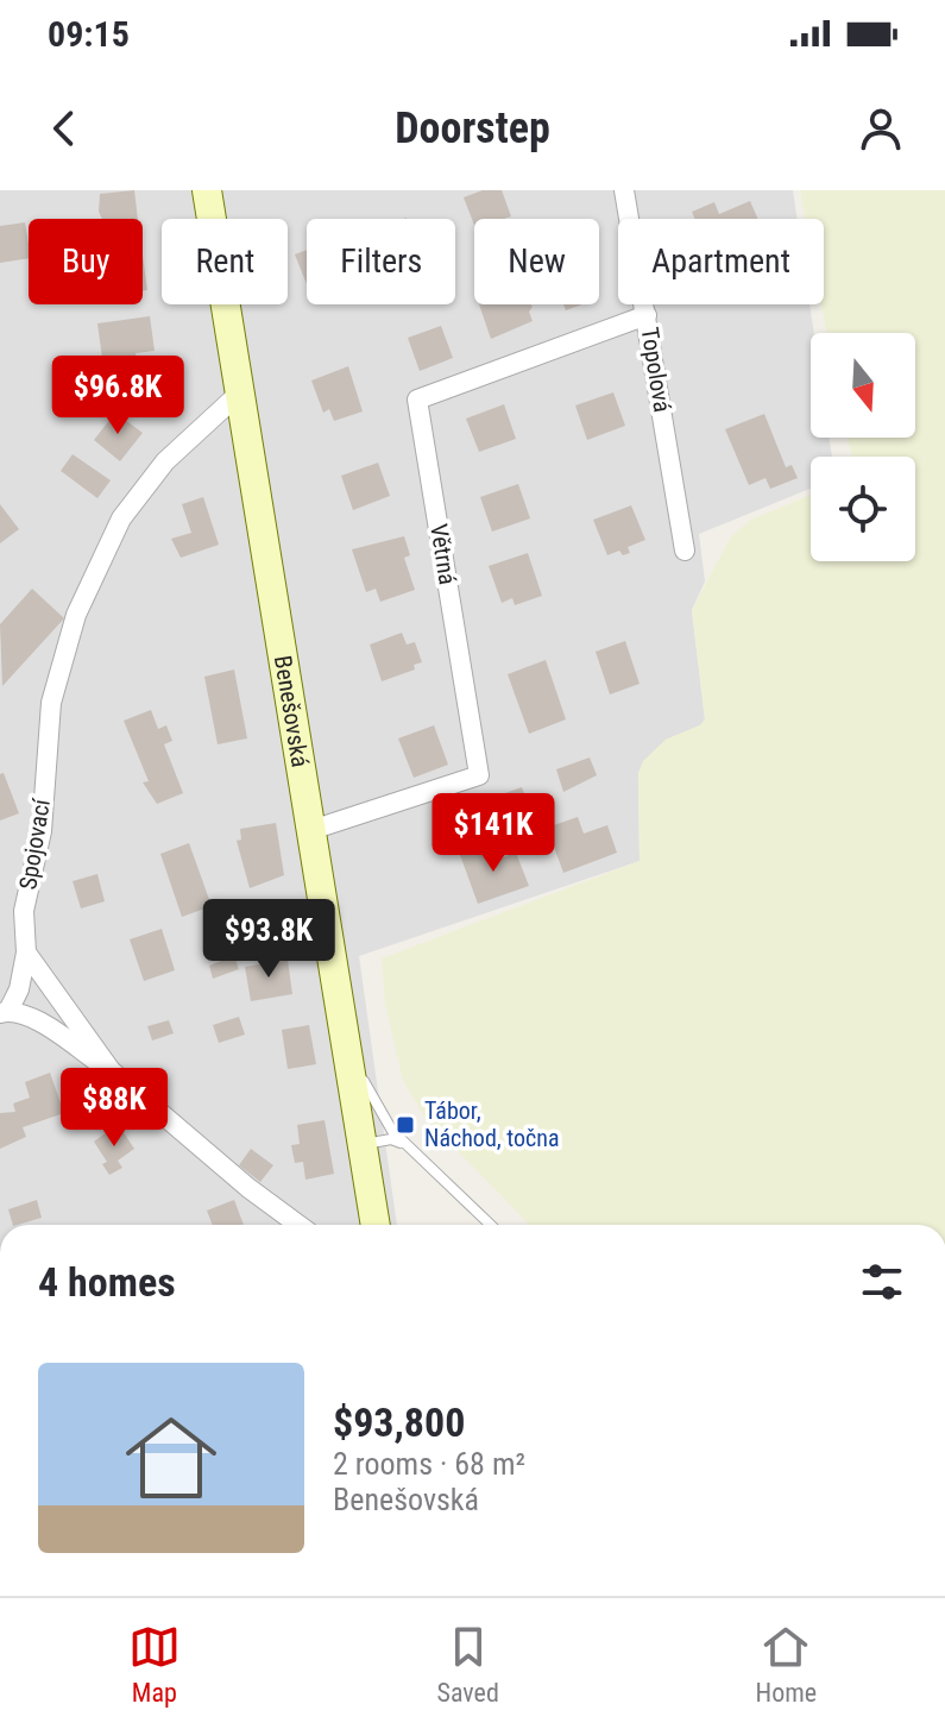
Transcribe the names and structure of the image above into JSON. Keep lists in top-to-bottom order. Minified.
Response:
{"streets":{"main road":["Benešovská"],"street":["Topolová","Větrná","Spojovací"]},"crossings":[["Topolová","Větrná"],["Větrná","Benešovská"],["Benešovská","Spojovací"]],"places":{"transit":["Tábor, Náchod, točna"]},"north":"bottom","page":{"status":"09:15","header":"Doorstep","chip":["Buy","Rent","Filters","New","Apartment"],"price":["$96.8K","$141K","$93.8K","$88K"],"heading":"4 homes","list":[{"name":"$93,800","note":"2 rooms · 68 m² · Benešovská"}],"tabs":["Map","Saved","Home"]}}
